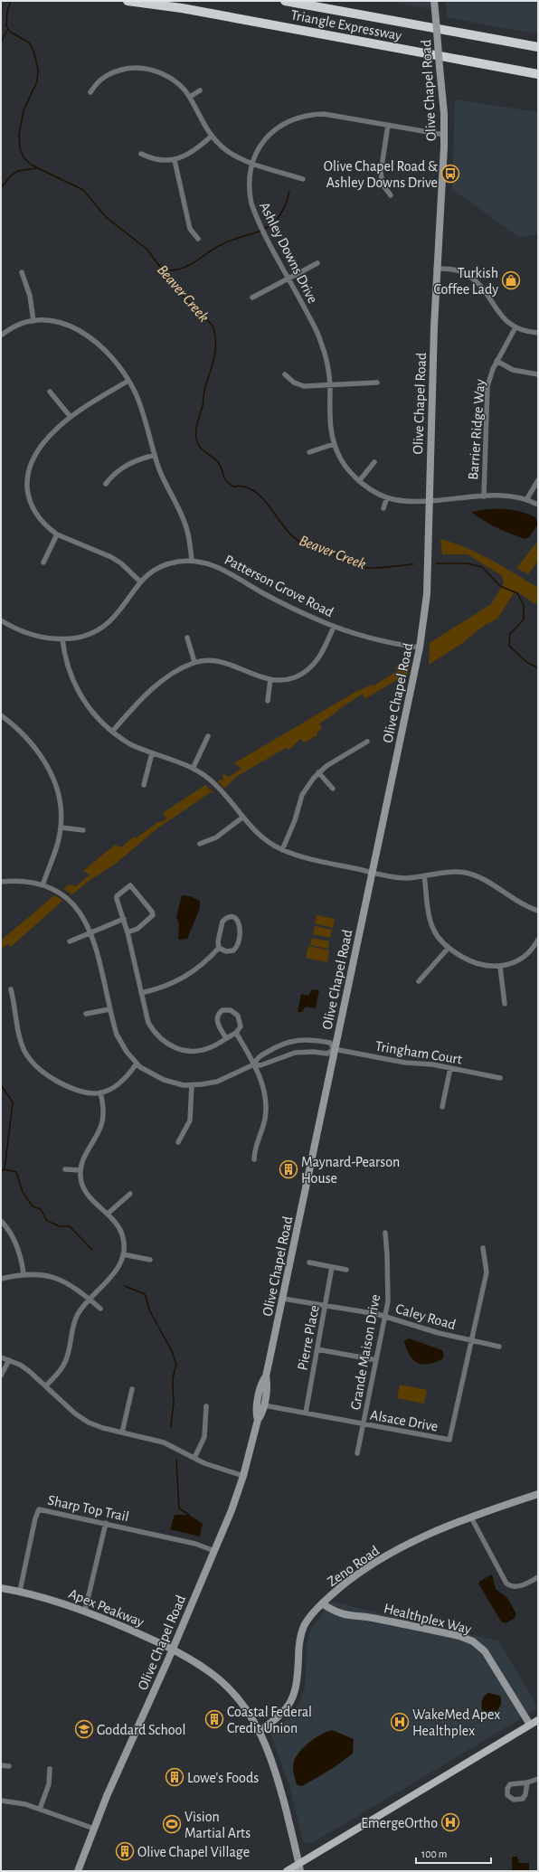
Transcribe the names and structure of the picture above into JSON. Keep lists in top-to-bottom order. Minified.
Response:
{"streets":{"highway":["Triangle Expressway"],"main road":["Olive Chapel Road","Zeno Road","Apex Peakway","Healthplex Way"],"street":["Ashley Downs Drive","Barrier Ridge Way","Patterson Grove Road","Tringham Court","Caley Road","Pierre Place","Grande Maison Drive","Alsace Drive","Sharp Top Trail"]},"crossings":[["Olive Chapel Road","Ashley Downs Drive"],["Olive Chapel Road","Patterson Grove Road"],["Olive Chapel Road","Tringham Court"],["Olive Chapel Road","Caley Road"],["Olive Chapel Road","Alsace Drive"],["Olive Chapel Road","Sharp Top Trail"],["Olive Chapel Road","Apex Peakway"],["Ashley Downs Drive","Barrier Ridge Way"],["Caley Road","Pierre Place"],["Caley Road","Grande Maison Drive"],["Caley Road","Alsace Drive"],["Pierre Place","Alsace Drive"],["Grande Maison Drive","Alsace Drive"],["Sharp Top Trail","Apex Peakway"],["Zeno Road","Apex Peakway"],["Zeno Road","Healthplex Way"]],"water":["Beaver Creek"],"places":{"bus stop":["Olive Chapel Road & Ashley Downs Drive"],"shop":["Turkish Coffee Lady"],"building":["Maynard-Pearson House","Coastal Federal Credit Union","Lowe's Foods","Olive Chapel Village"],"hospital":["WakeMed Apex Healthplex","EmergeOrtho"],"school or university":["Goddard School"],"sports":["Vision Martial Arts"]},"scale_bar":"100 m"}
